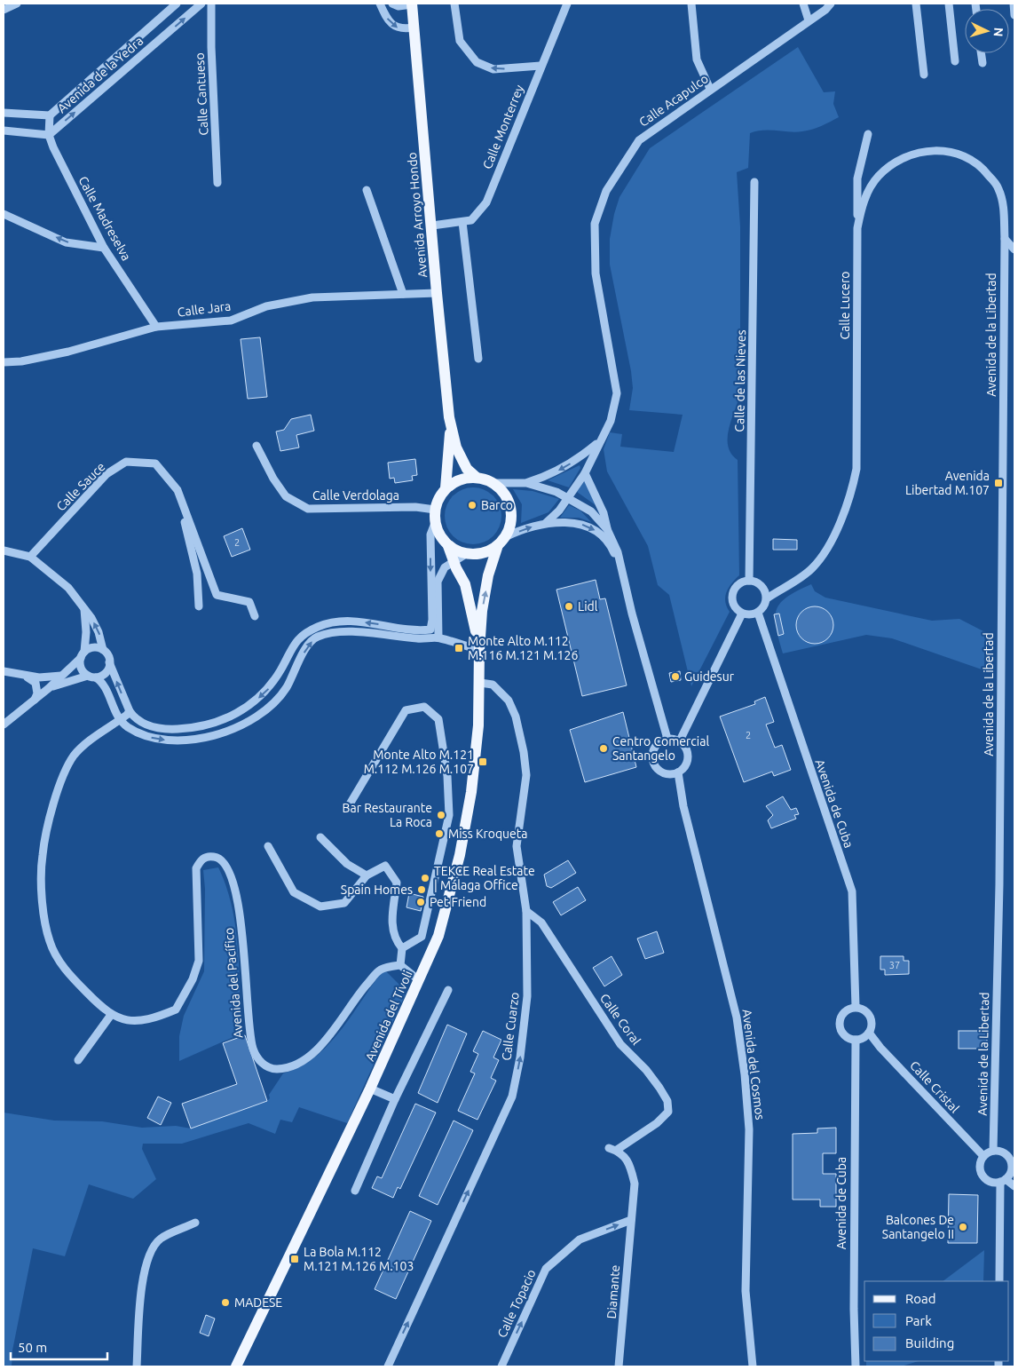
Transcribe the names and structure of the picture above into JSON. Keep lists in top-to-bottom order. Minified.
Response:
{"streets":{"main road":["Avenida Arroyo Hondo","Avenida del Tívoli"],"street":["Avenida de la Yedra","Calle Cantueso","Calle Acapulco","Calle Monterrey","Calle Madreselva","Calle Lucero","Calle Jara","Avenida de la Libertad","Calle de las Nieves","Calle Sauce","Calle Verdolaga","Avenida de Cuba","Avenida del Pacífico","Calle Coral","Calle Cuarzo","Avenida del Cosmos","Calle Cristal","Diamante","Calle Topacio"]},"crossings":[["Avenida de la Yedra","Calle Madreselva"],["Calle Monterrey","Avenida Arroyo Hondo"],["Avenida Arroyo Hondo","Calle Jara"],["Avenida Arroyo Hondo","Calle Verdolaga"],["Avenida Arroyo Hondo","Avenida del Tívoli"],["Calle Madreselva","Calle Jara"],["Calle Lucero","Avenida de la Libertad"],["Calle Lucero","Calle de las Nieves"],["Calle Lucero","Avenida de Cuba"],["Avenida de la Libertad","Calle Cristal"],["Calle de las Nieves","Avenida de Cuba"],["Calle Verdolaga","Avenida del Tívoli"],["Avenida de Cuba","Calle Cristal"],["Avenida del Tívoli","Calle Cuarzo"],["Calle Coral","Calle Cuarzo"],["Calle Coral","Diamante"],["Diamante","Calle Topacio"]],"one_way":["Calle Cuarzo","Calle Topacio"],"places":{"transit":["Avenida Libertad M.107","Monte Alto M.112 M.116 M.121 M.126","Monte Alto M.121 M.112 M.126 M.107","La Bola M.112 M.121 M.126 M.103"],"other":["Barco","Lidl","Guidesur","Centro Comercial Santangelo","Bar Restaurante La Roca","Miss Kroqueta","TEKCE Real Estate | Málaga Office","Spain Homes","Pet Friend","Balcones De Santangelo II","MADESE"]},"house_numbers":["2","2","37"],"legend":["Road","Park","Building"],"scale_bar":"50 m","north":"right"}
